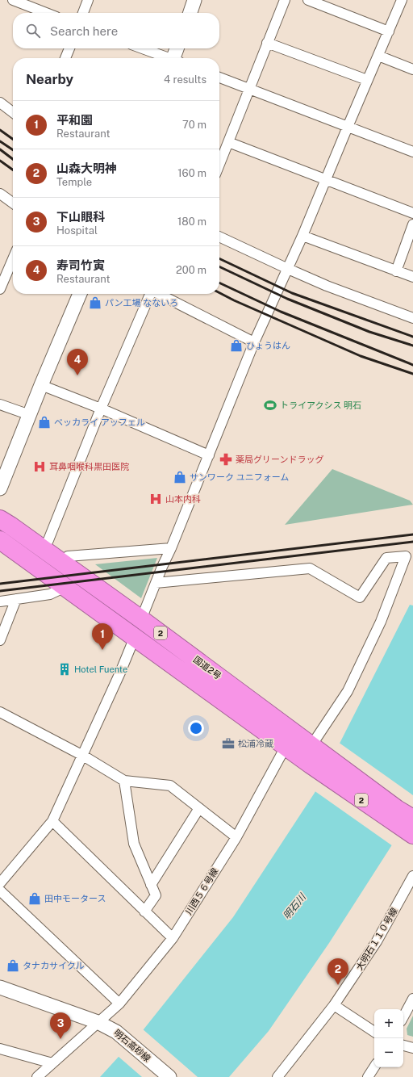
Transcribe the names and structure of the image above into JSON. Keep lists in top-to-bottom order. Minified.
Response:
{"streets":{"highway":["2","国道2号"],"street":["川西５６号線","大明石１１０号線","明石高砂線"]},"crossings":[["国道2号","川西５６号線"],["川西５６号線","明石高砂線"]],"water":["明石川"],"places":{"shop":["パン工場 なないろ","ひょうはん","ベッカライ アッフェル","サンワーク ユニフォーム","田中モータース","タナカサイクル"],"sports":["トライアクシス 明石"],"pharmacy":["薬局グリーンドラッグ"],"hospital":["耳鼻咽喉科黒田医院","山本内科"],"building":["Hotel Fuente"],"office":["松浦冷蔵"]},"page":{"search":"Search here","heading":["Nearby","4 results"],"list":[{"mark":"1","name":"平和園","note":"Restaurant","value":"70 m"},{"mark":"2","name":"山森大明神","note":"Temple","value":"160 m"},{"mark":"3","name":"下山眼科","note":"Hospital","value":"180 m"},{"mark":"4","name":"寿司竹寅","note":"Restaurant","value":"200 m"}],"pins":["4","1","2","3"],"map_buttons":["+","−"]}}
